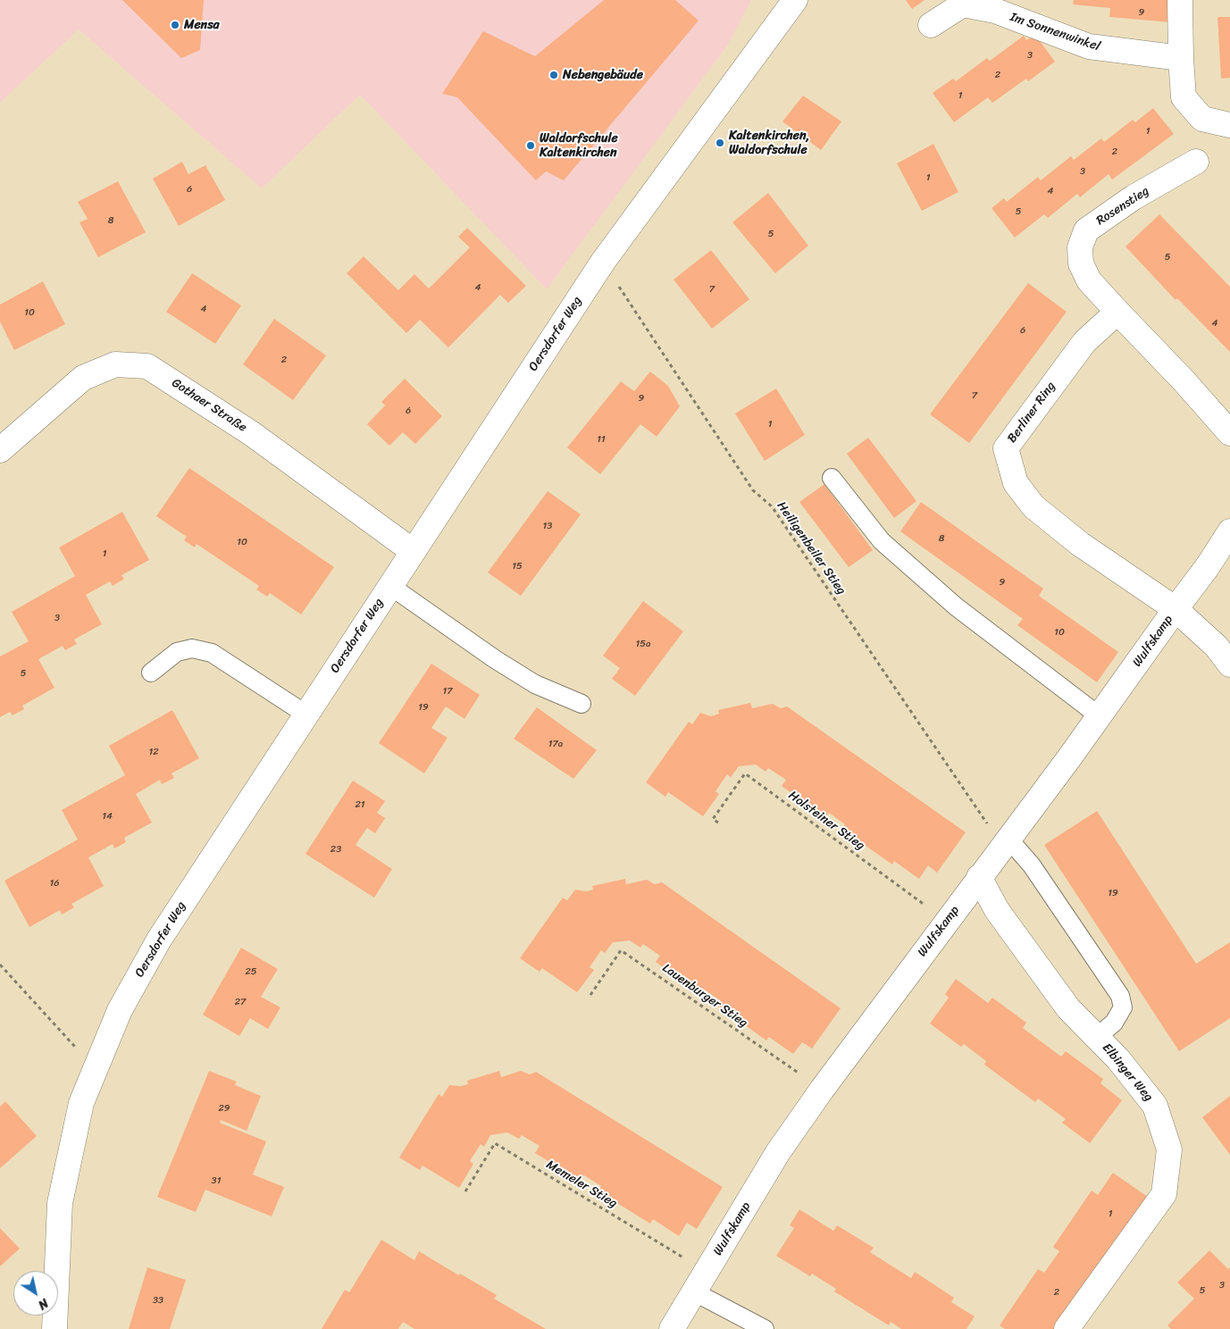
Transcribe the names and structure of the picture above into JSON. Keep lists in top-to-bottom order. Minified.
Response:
{"streets":{"street":["Im Sonnenwinkel","Rosenstieg","Oersdorfer Weg","Gothaer Straße","Berliner Ring","Wulfskamp","Elbinger Weg"],"path":["Heiligenbeiler Stieg","Holsteiner Stieg","Lauenburger Stieg","Memeler Stieg"]},"crossings":[["Rosenstieg","Berliner Ring"],["Oersdorfer Weg","Gothaer Straße"],["Oersdorfer Weg","Heiligenbeiler Stieg"],["Berliner Ring","Wulfskamp"],["Heiligenbeiler Stieg","Wulfskamp"],["Wulfskamp","Holsteiner Stieg"],["Wulfskamp","Lauenburger Stieg"],["Wulfskamp","Elbinger Weg"],["Wulfskamp","Memeler Stieg"]],"places":["Mensa","Nebengebäude","Kaltenkirchen, Waldorfschule","Waldorfschule Kaltenkirchen"],"house_numbers":["9","3","2","1","1","2","3","1","6","4","5","8","5","5","4","7","4","10","4","6","2","7","9","6","1","11","13","8","10","1","15","9","3","10","15a","5","17","19","17a","12","21","14","23","16","19","25","27","29","31","1","3","5","2","33"],"north":"bottom right"}
